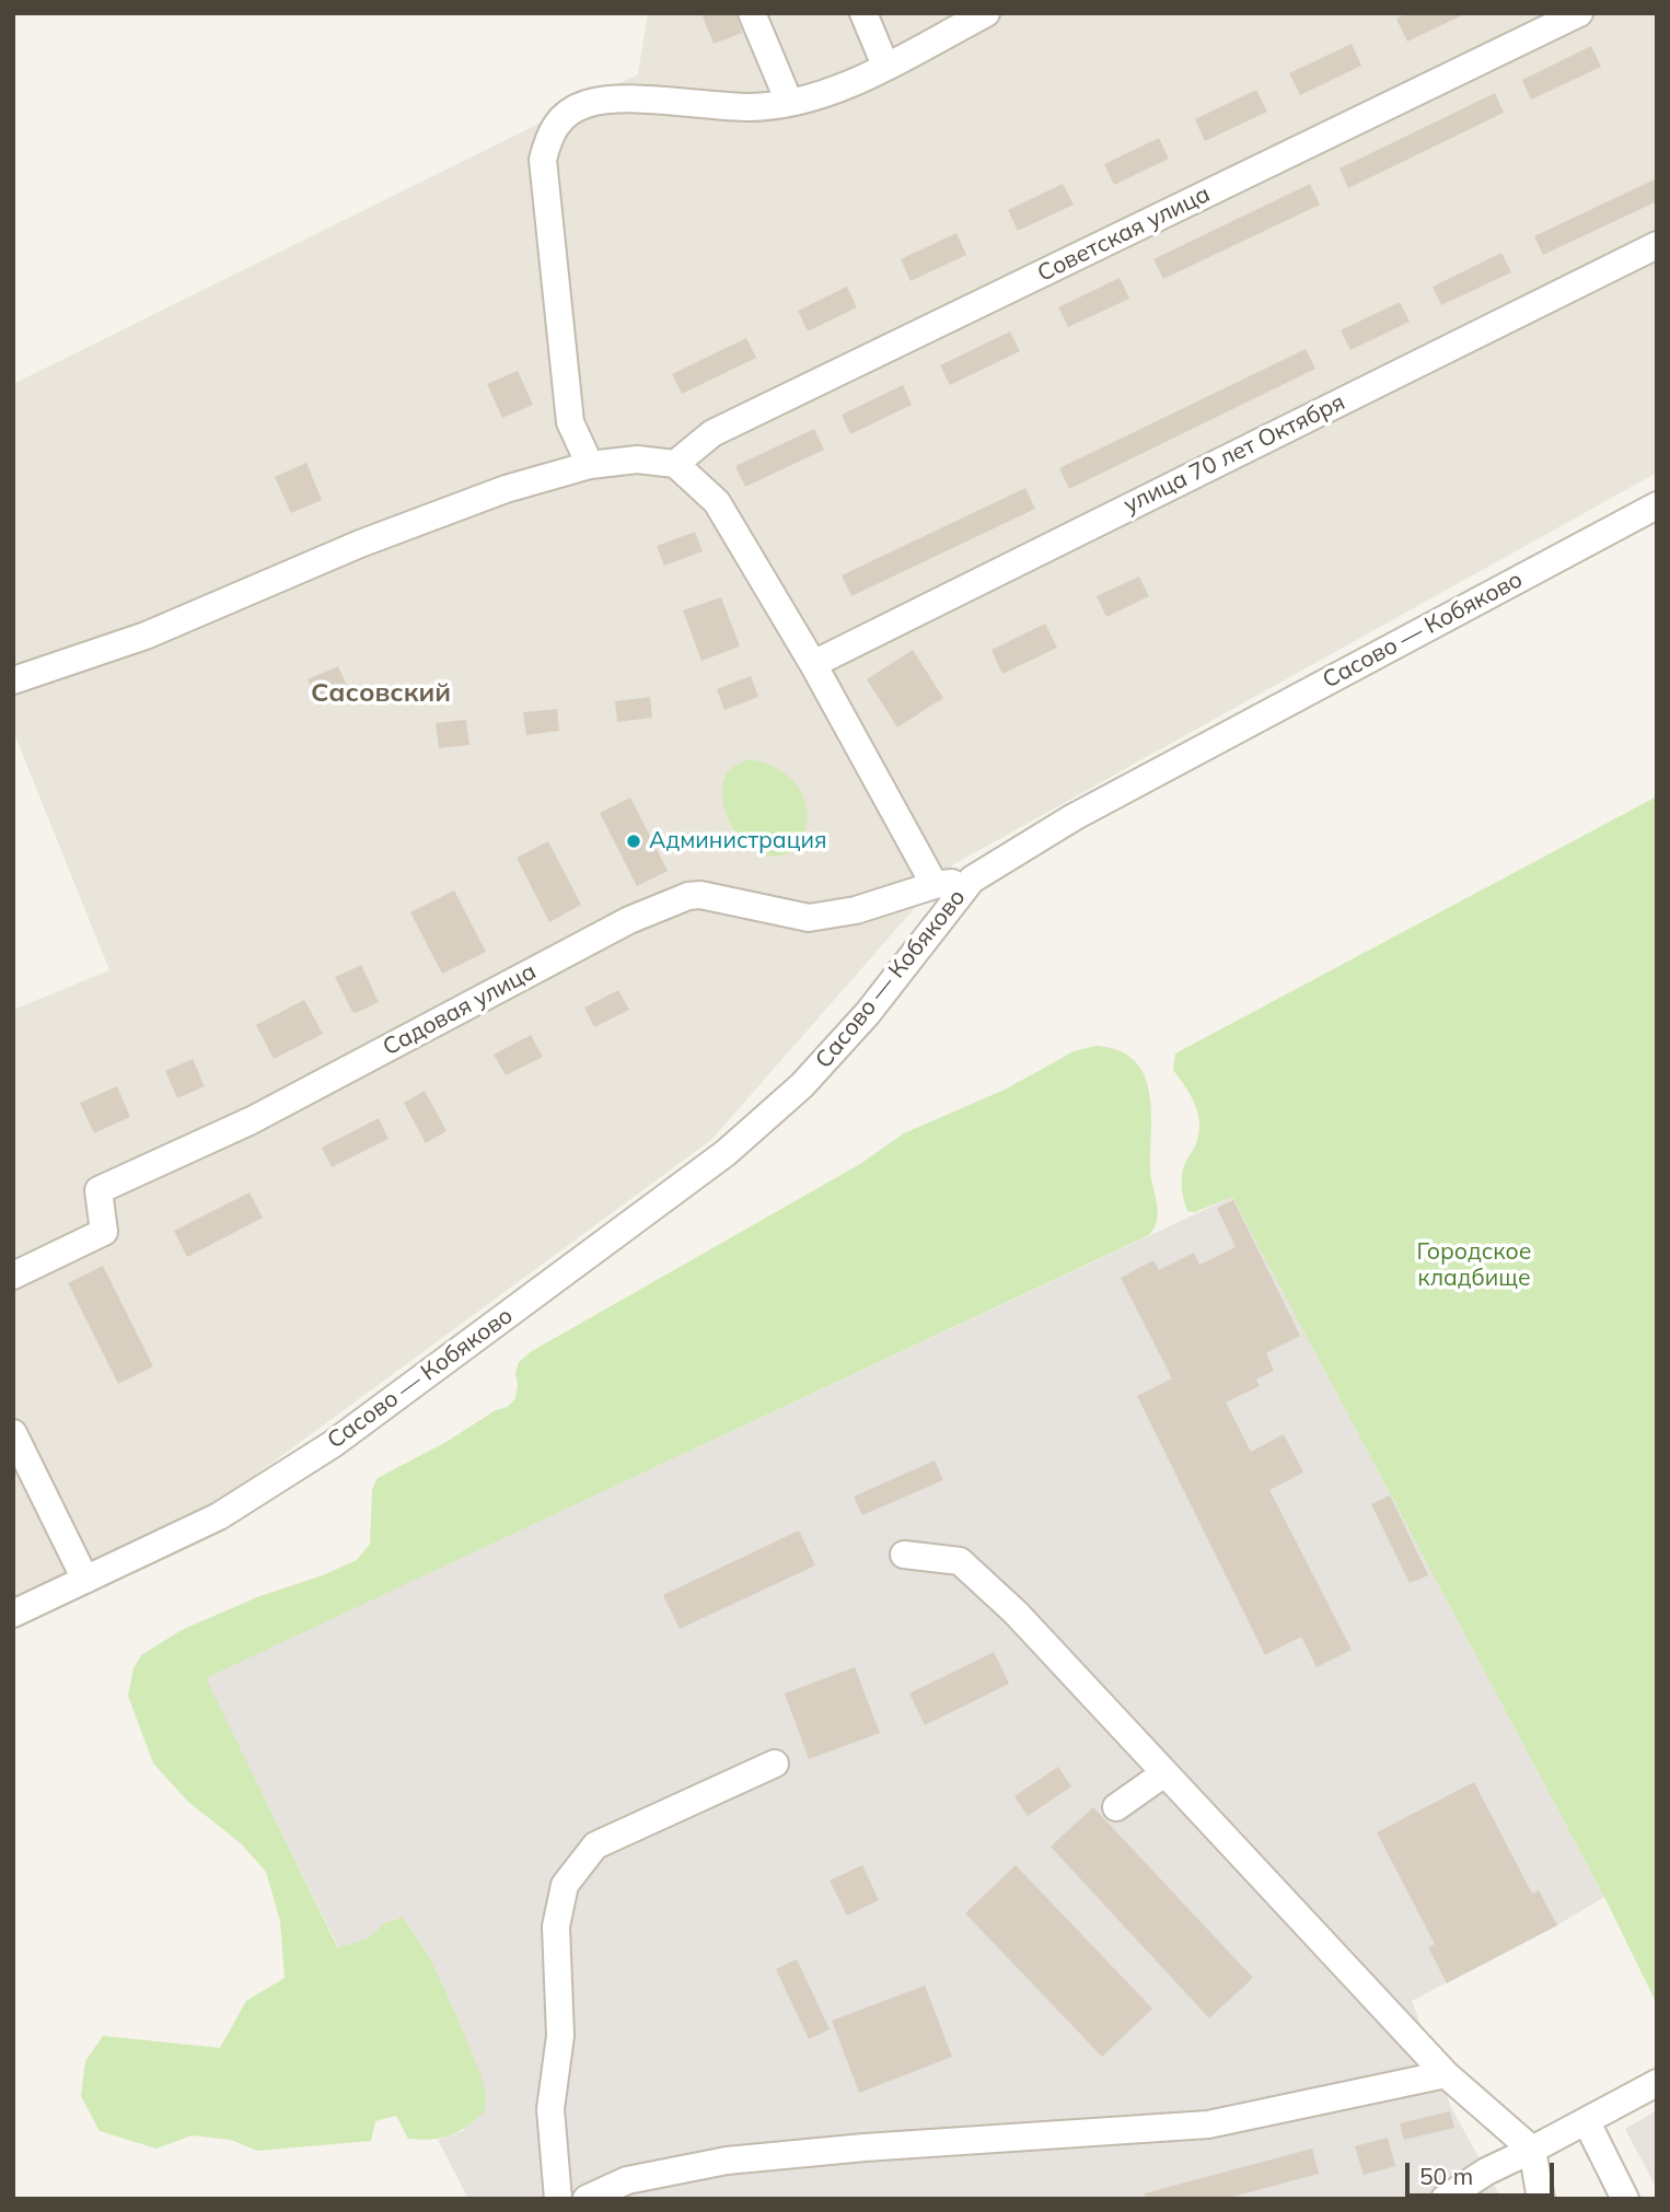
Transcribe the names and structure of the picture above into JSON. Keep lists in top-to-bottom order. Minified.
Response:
{"streets":{"street":["Советская улица","улица 70 лет Октября","Сасово — Кобяково","Садовая улица"]},"crossings":[["Сасово — Кобяково","Садовая улица"]],"districts":["Сасовский"],"parks":["Городское кладбище"],"places":["Администрация"],"scale_bar":"50 m"}
